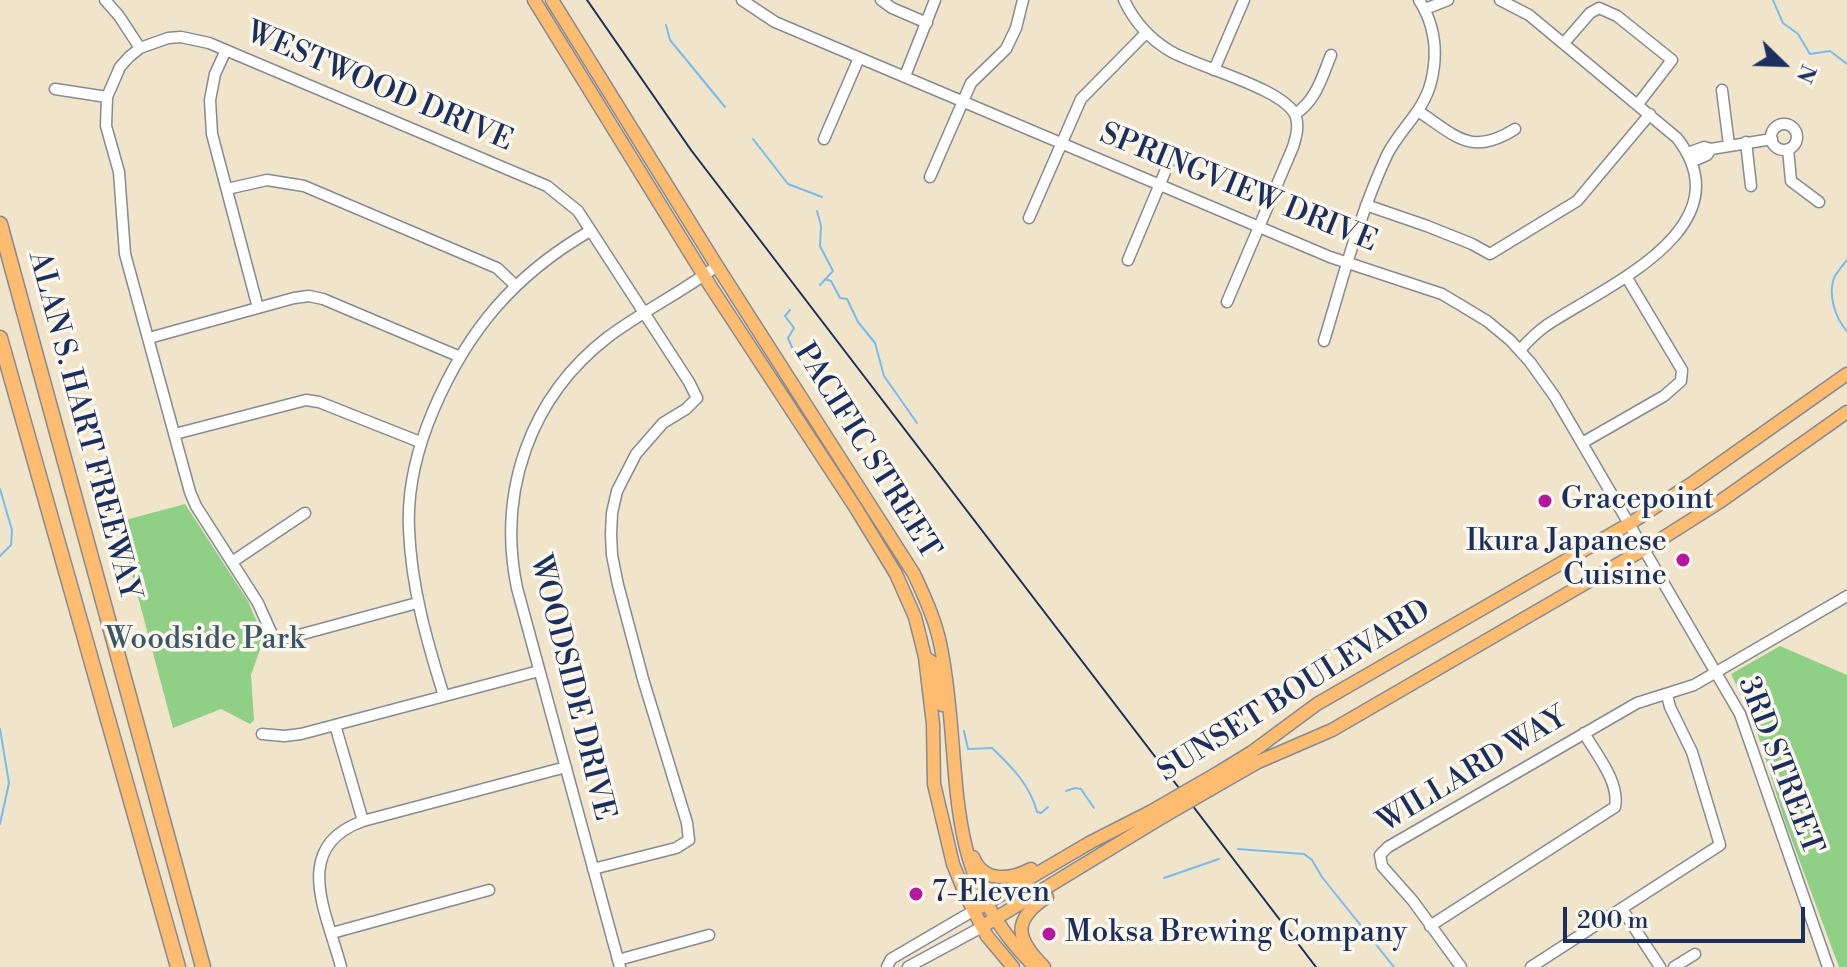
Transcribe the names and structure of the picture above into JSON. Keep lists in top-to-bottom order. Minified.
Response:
{"streets":{"highway":["ALAN S. HART FREEWAY"],"main road":["PACIFIC STREET","SUNSET BOULEVARD"],"street":["WESTWOOD DRIVE","SPRINGVIEW DRIVE","WOODSIDE DRIVE","3RD STREET","WILLARD WAY"]},"crossings":[["WESTWOOD DRIVE","WOODSIDE DRIVE"],["SPRINGVIEW DRIVE","SUNSET BOULEVARD"],["SPRINGVIEW DRIVE","3RD STREET"],["PACIFIC STREET","WOODSIDE DRIVE"],["PACIFIC STREET","SUNSET BOULEVARD"],["SUNSET BOULEVARD","3RD STREET"],["3RD STREET","WILLARD WAY"]],"parks":["Woodside Park"],"places":["Gracepoint","Ikura Japanese Cuisine","7-Eleven","Moksa Brewing Company"],"scale_bar":"200 m","north":"bottom right"}
